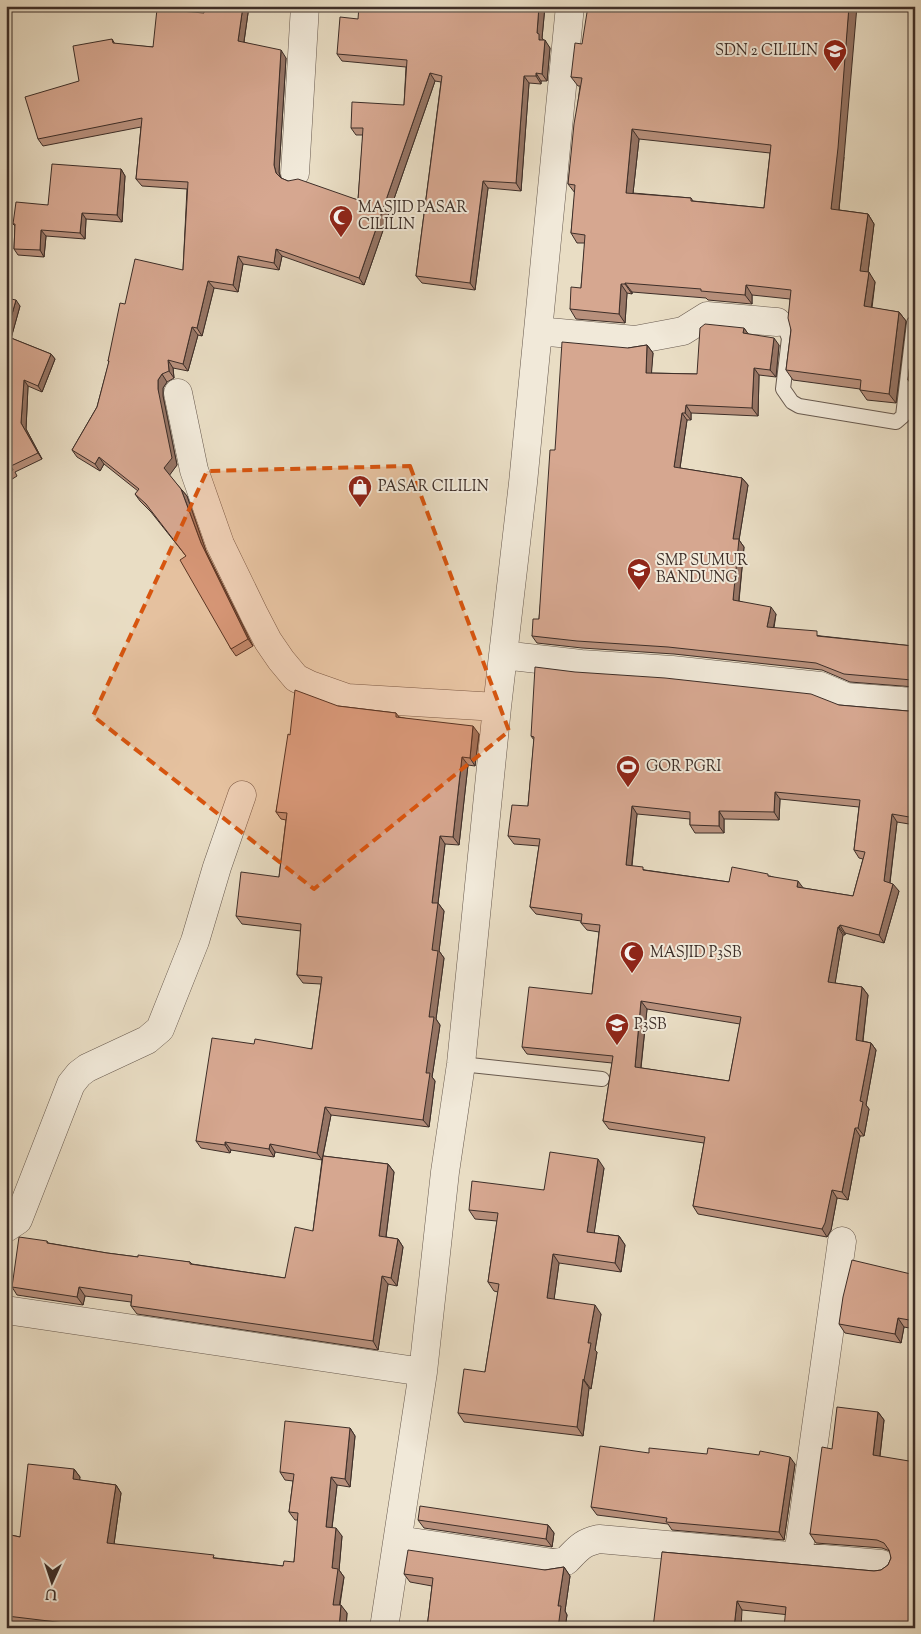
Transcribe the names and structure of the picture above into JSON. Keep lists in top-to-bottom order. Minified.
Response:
{"places":{"school or university":["SDN 2 CILILIN","SMP SUMUR BANDUNG","P3SB"],"mosque":["MASJID PASAR CILILIN","MASJID P3SB"],"shop":["PASAR CILILIN"],"sports":["GOR PGRI"]},"north":"bottom"}
